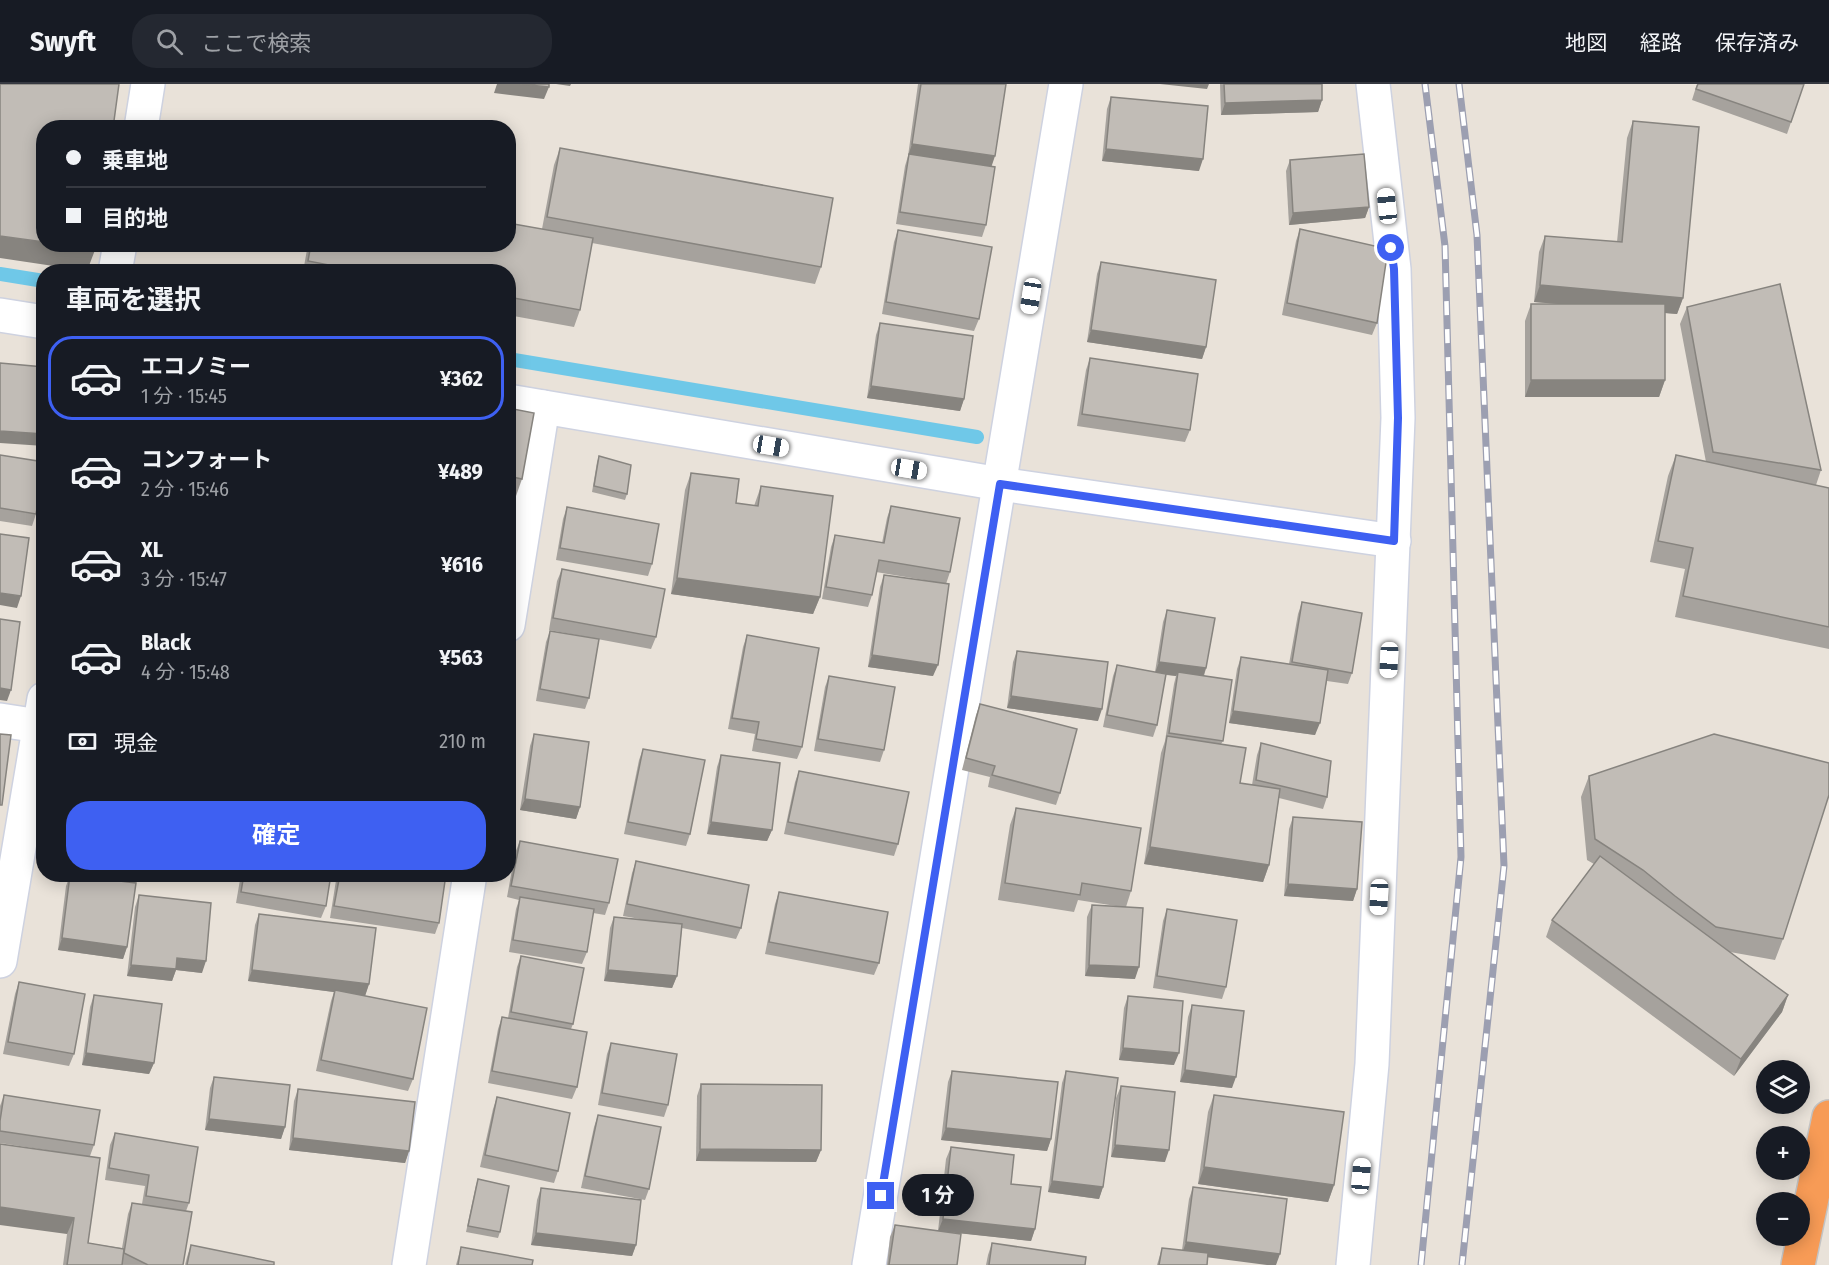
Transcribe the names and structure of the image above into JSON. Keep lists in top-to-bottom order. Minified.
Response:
{"page":{"header":"Swyft","search":"ここで検索","nav":["地図","経路","保存済み"],"banner":["乗車地","目的地"],"heading":"車両を選択","list":[{"name":"エコノミー","note":"1 分 · 15:45","value":"¥362"},{"name":"コンフォート","note":"2 分 · 15:46","value":"¥489"},{"name":"XL","note":"3 分 · 15:47","value":"¥616"},{"name":"Black","note":"4 分 · 15:48","value":"¥563"}],"pay":["現金","210 m"],"buttons":"確定","map_buttons":["+","−"],"bubble":"1 分"}}
